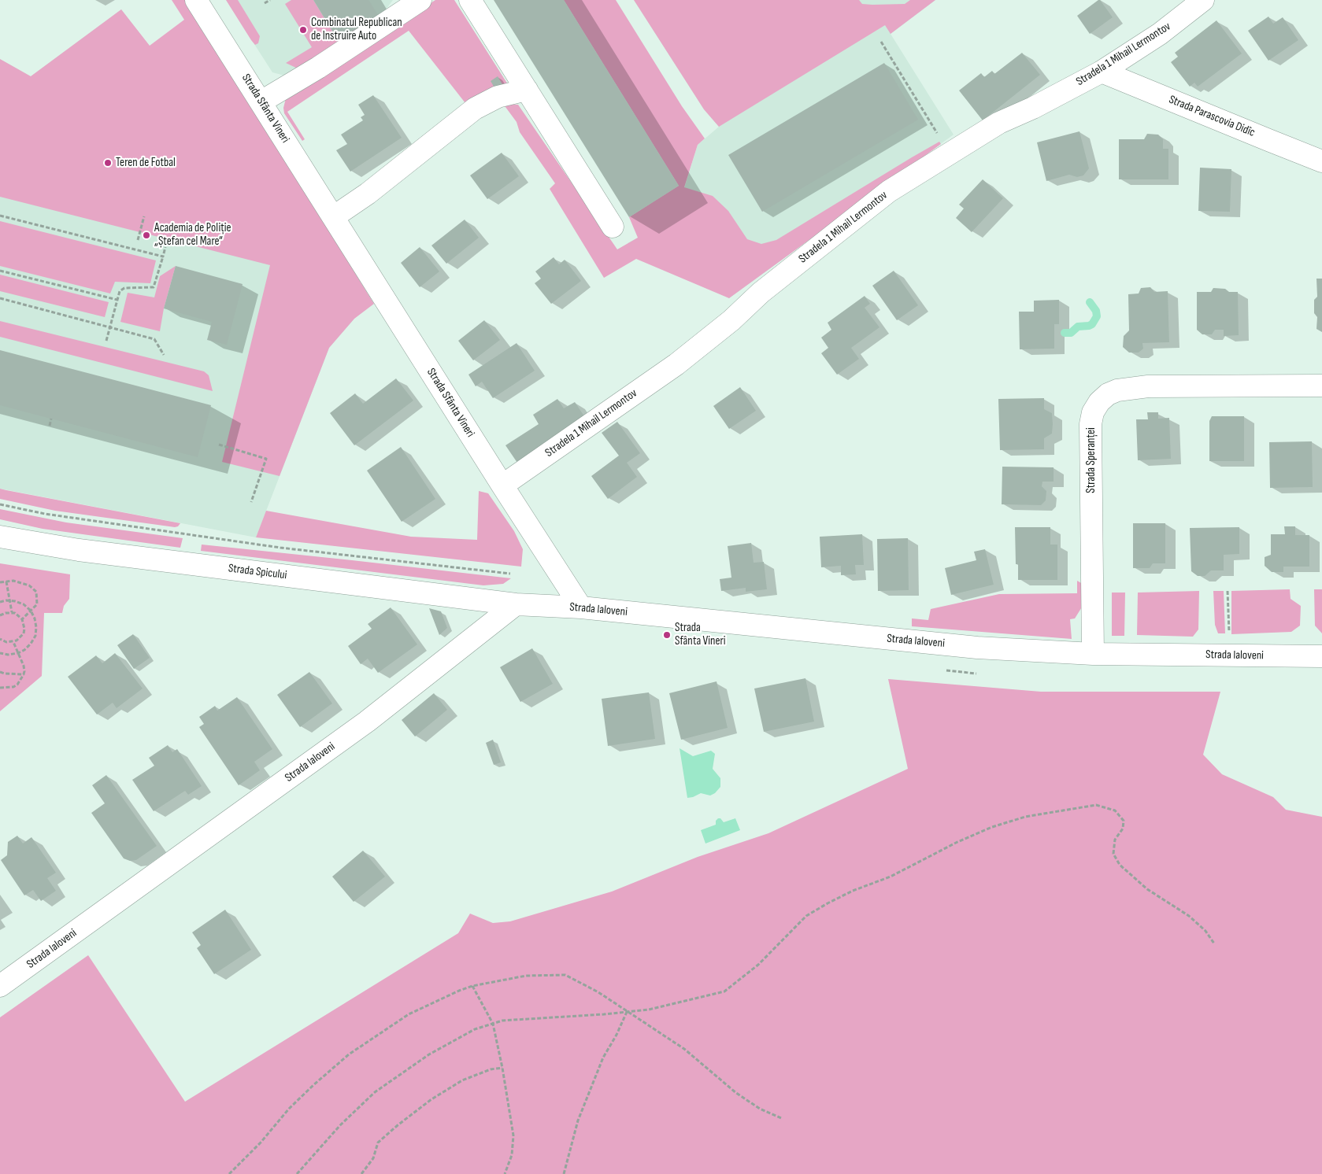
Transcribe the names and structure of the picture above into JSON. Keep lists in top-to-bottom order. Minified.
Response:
{"streets":{"street":["Stradela 1 Mihail Lermontov","Strada Sfânta Vineri","Strada Parascovia Didîc","Strada Speranței","Strada Spicului","Strada Ialoveni"]},"crossings":[["Stradela 1 Mihail Lermontov","Strada Sfânta Vineri"],["Stradela 1 Mihail Lermontov","Strada Parascovia Didîc"],["Strada Sfânta Vineri","Strada Ialoveni"],["Strada Speranței","Strada Ialoveni"],["Strada Spicului","Strada Ialoveni"]],"places":["Combinatul Republican de Instruire Auto","Teren de Fotbal","Academia de Poliție „Ștefan cel Mare“","Strada Sfânta Vineri"]}
